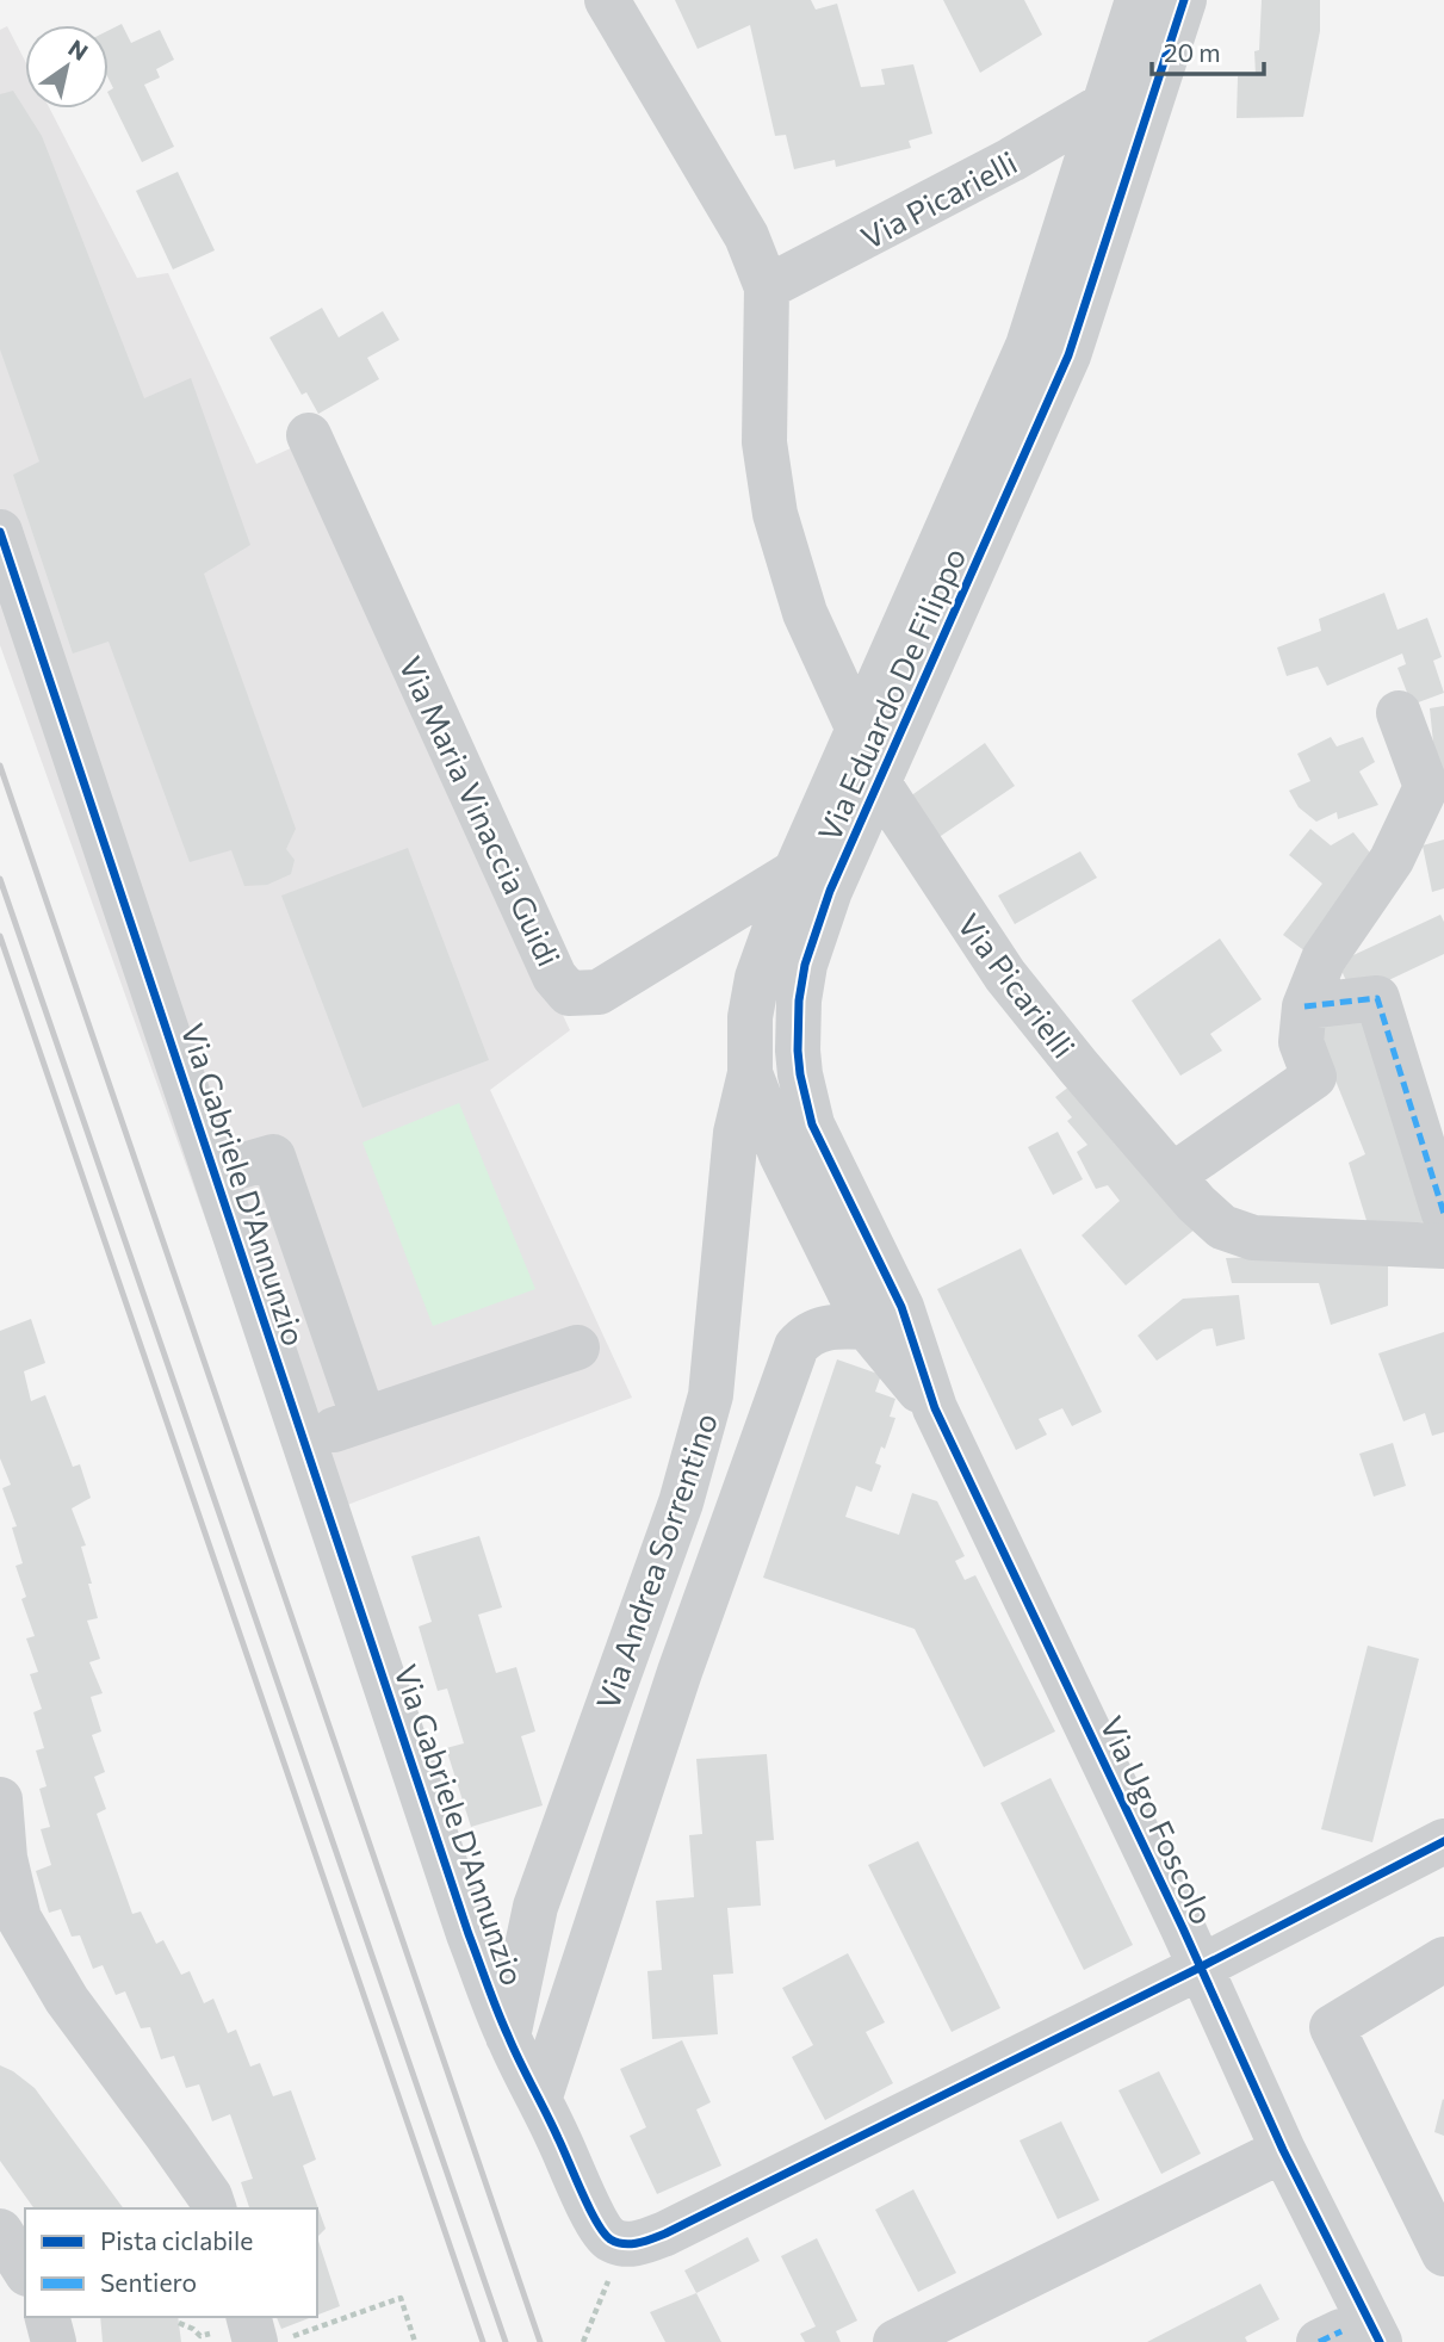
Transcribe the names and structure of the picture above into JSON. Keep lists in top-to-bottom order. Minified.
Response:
{"streets":{"street":["Via Picarielli","Via Eduardo De Filippo","Via Maria Vinaccia Guidi","Via Gabriele D'Annunzio","Via Andrea Sorrentino","Via Ugo Foscolo"]},"crossings":[["Via Picarielli","Via Eduardo De Filippo"],["Via Eduardo De Filippo","Via Maria Vinaccia Guidi"],["Via Eduardo De Filippo","Via Andrea Sorrentino"],["Via Eduardo De Filippo","Via Ugo Foscolo"],["Via Gabriele D'Annunzio","Via Andrea Sorrentino"]],"legend":["Pista ciclabile","Sentiero"],"scale_bar":"20 m","north":"top right"}
